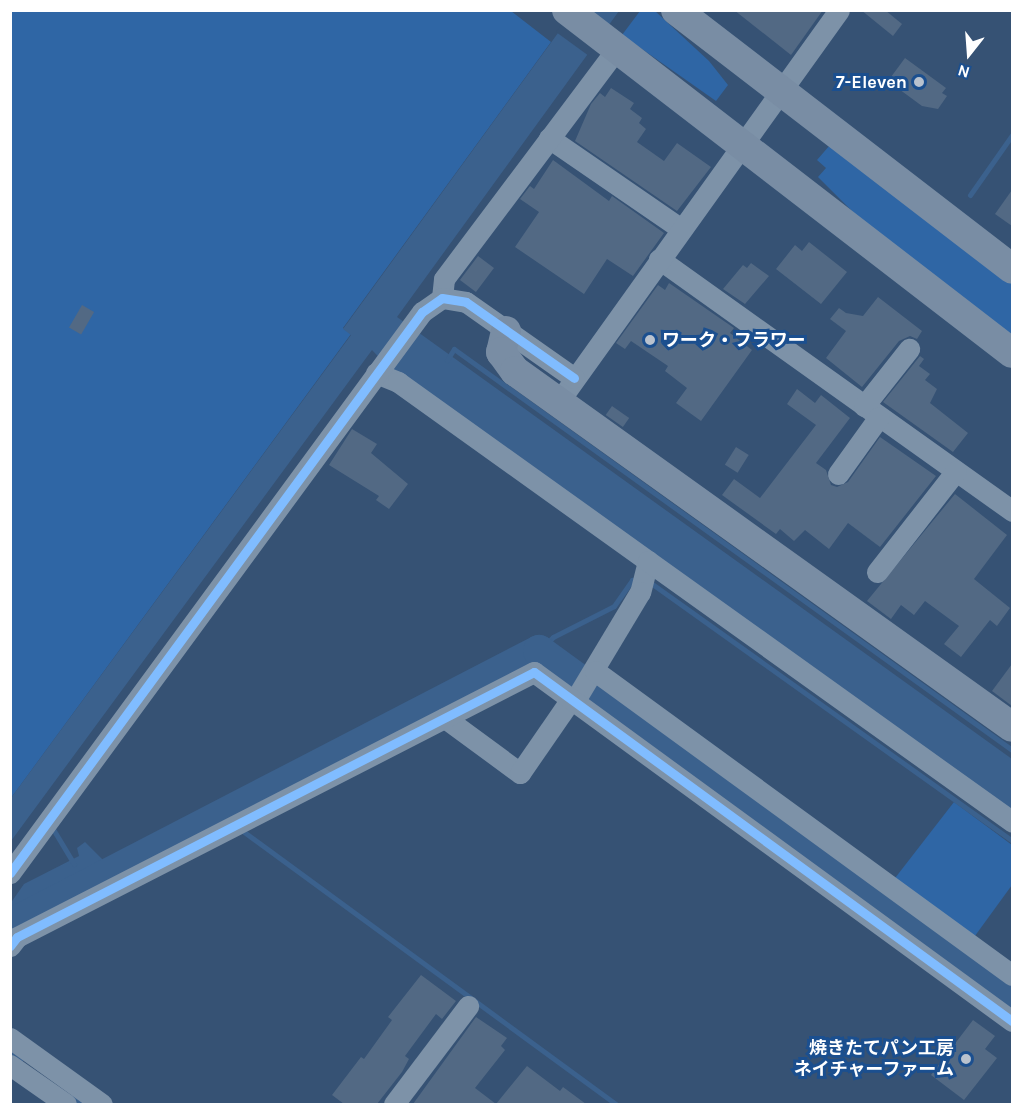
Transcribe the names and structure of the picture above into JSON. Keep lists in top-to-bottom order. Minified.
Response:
{"places":["7-Eleven","ワーク・フラワー","焼きたてパン工房 ネイチャーファーム"],"north":"bottom"}
